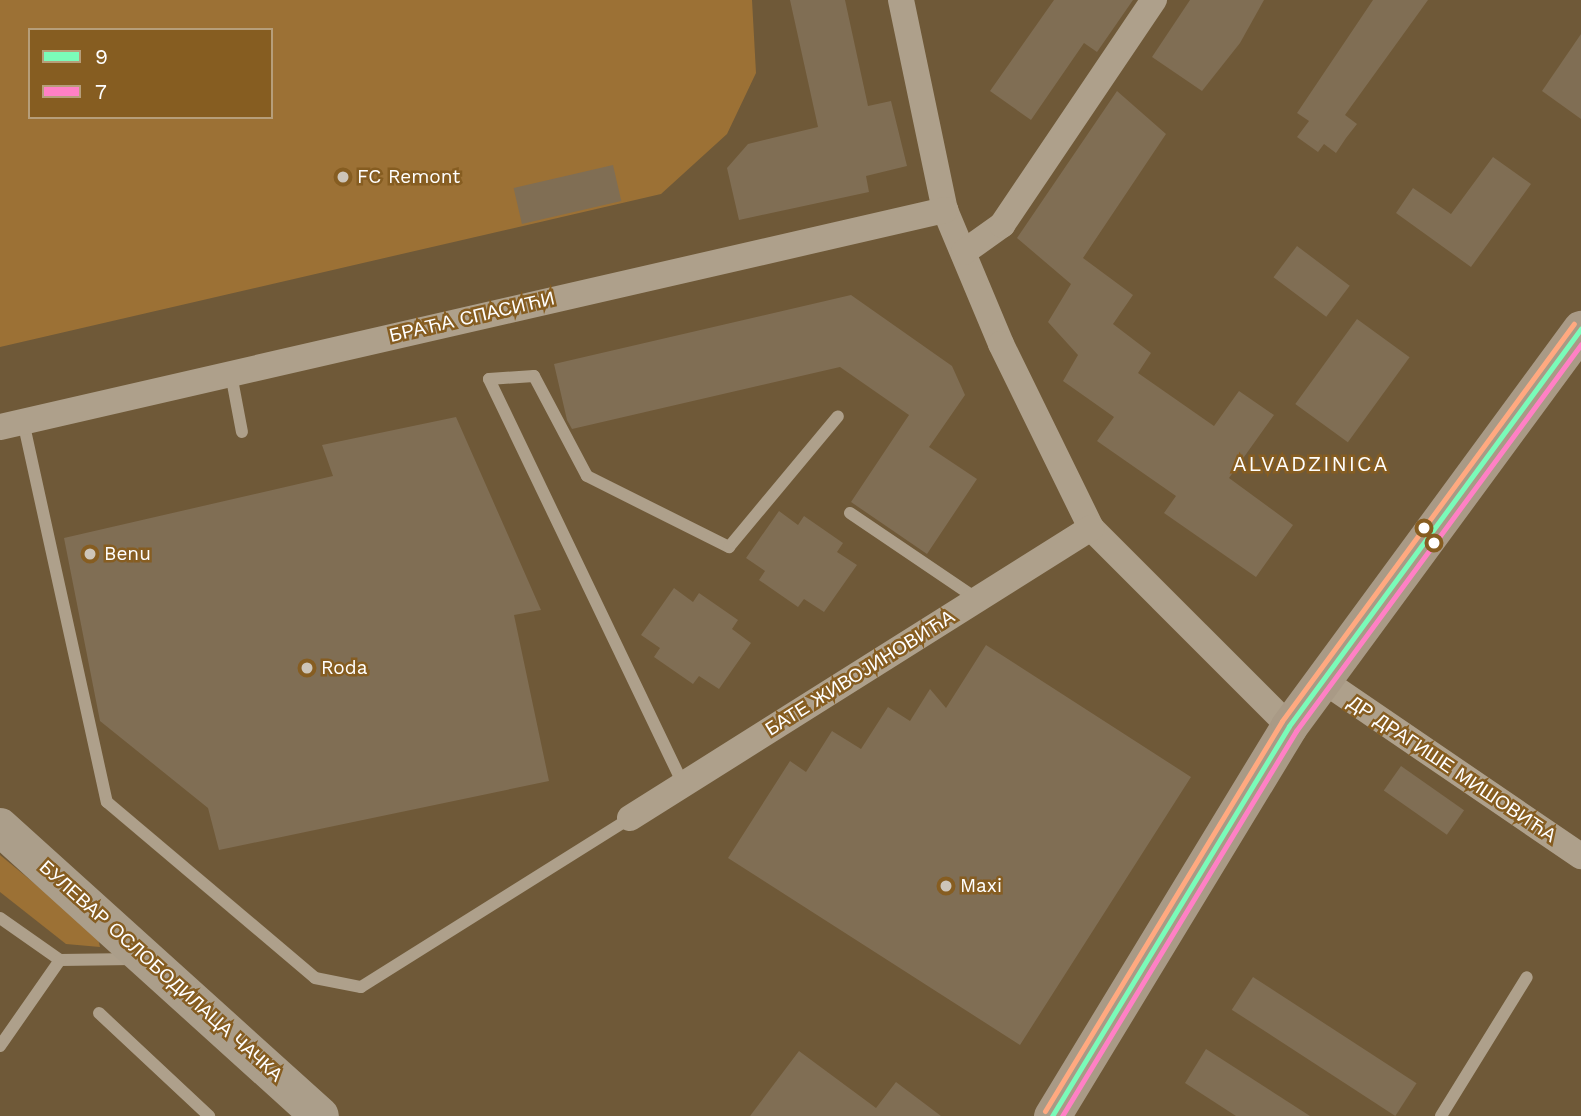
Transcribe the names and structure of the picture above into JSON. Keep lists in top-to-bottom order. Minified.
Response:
{"streets":{"main road":["БУЛЕВАР ОСЛОБОДИЛАЦА ЧАЧКА"],"street":["БРАЋА СПАСИЋИ","БАТЕ ЖИВОЈИНОВИЋА","ДР ДРАГИШЕ МИШОВИЋА"]},"districts":["ALVADZINICA"],"places":["FC Remont","Benu","Roda","Maxi"],"lines":["transit line 9","transit line 7"],"legend":["9","7"]}
